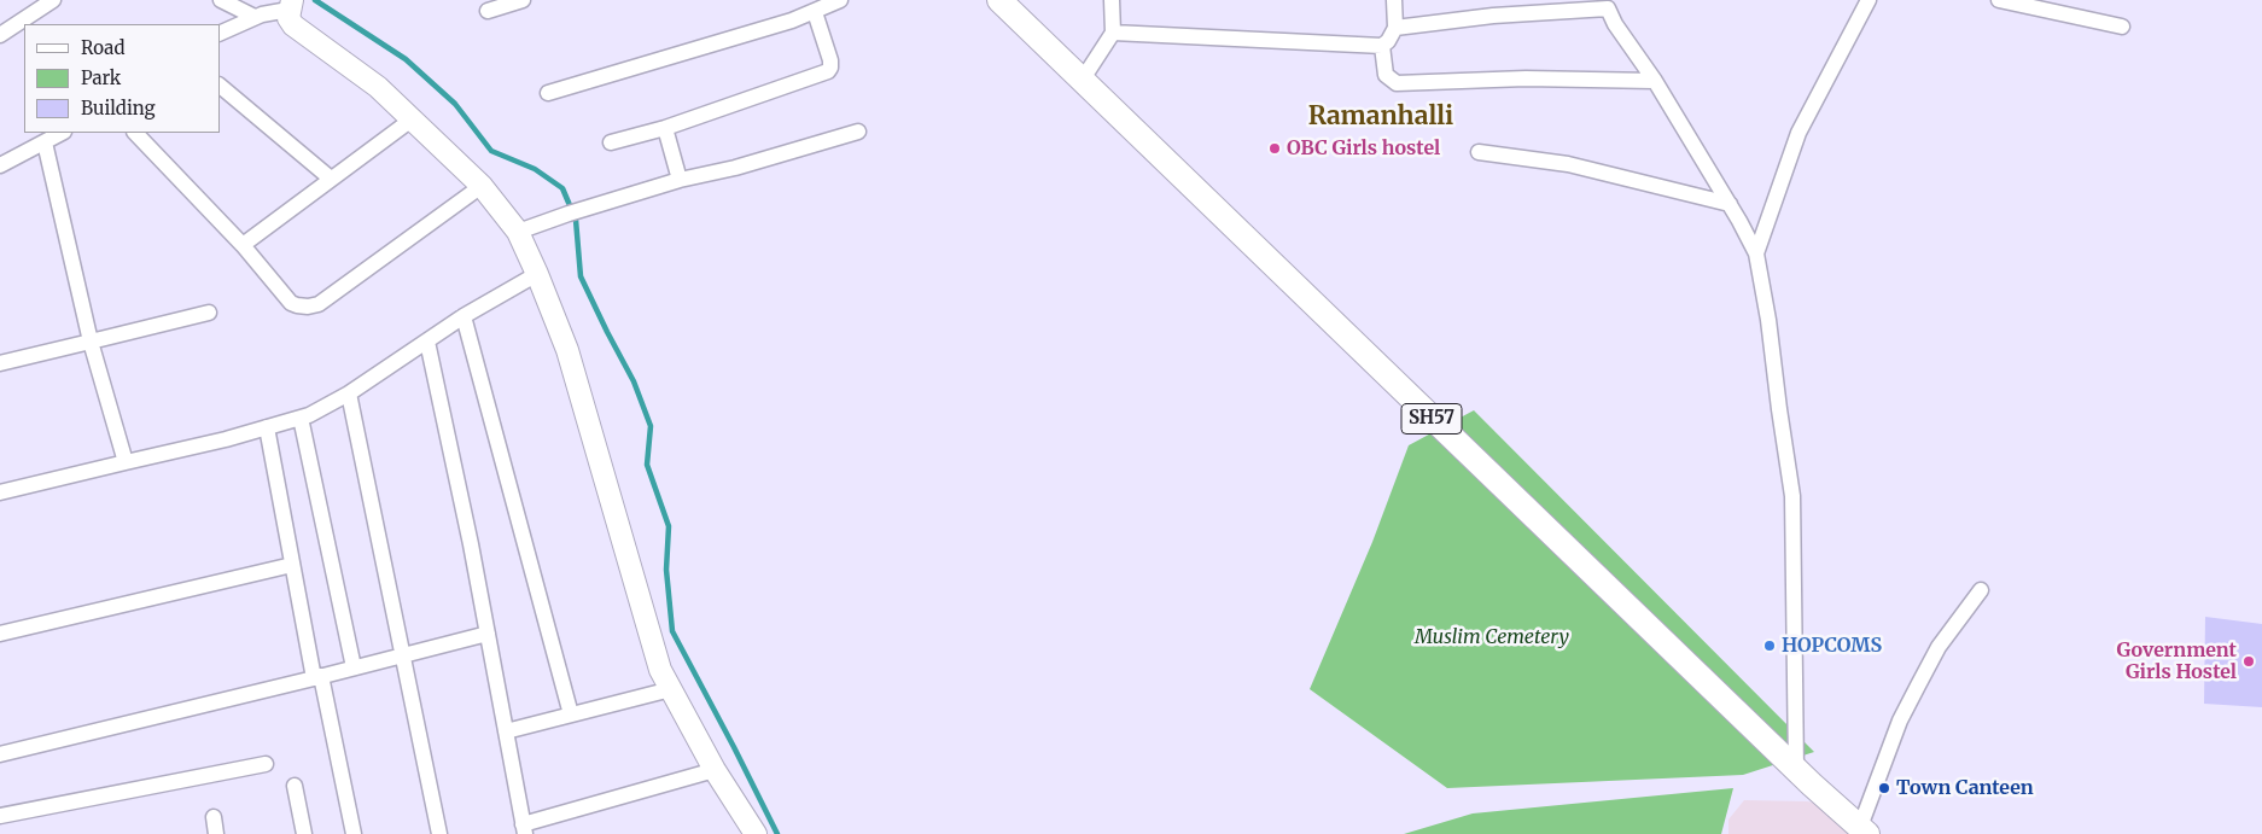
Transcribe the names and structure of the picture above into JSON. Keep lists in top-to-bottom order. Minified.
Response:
{"streets":{"main road":["SH57"]},"districts":["Ramanhalli"],"parks":["Muslim Cemetery"],"places":["OBC Girls hostel","HOPCOMS","Government Girls Hostel","Town Canteen"],"legend":["Road","Park","Building"]}
